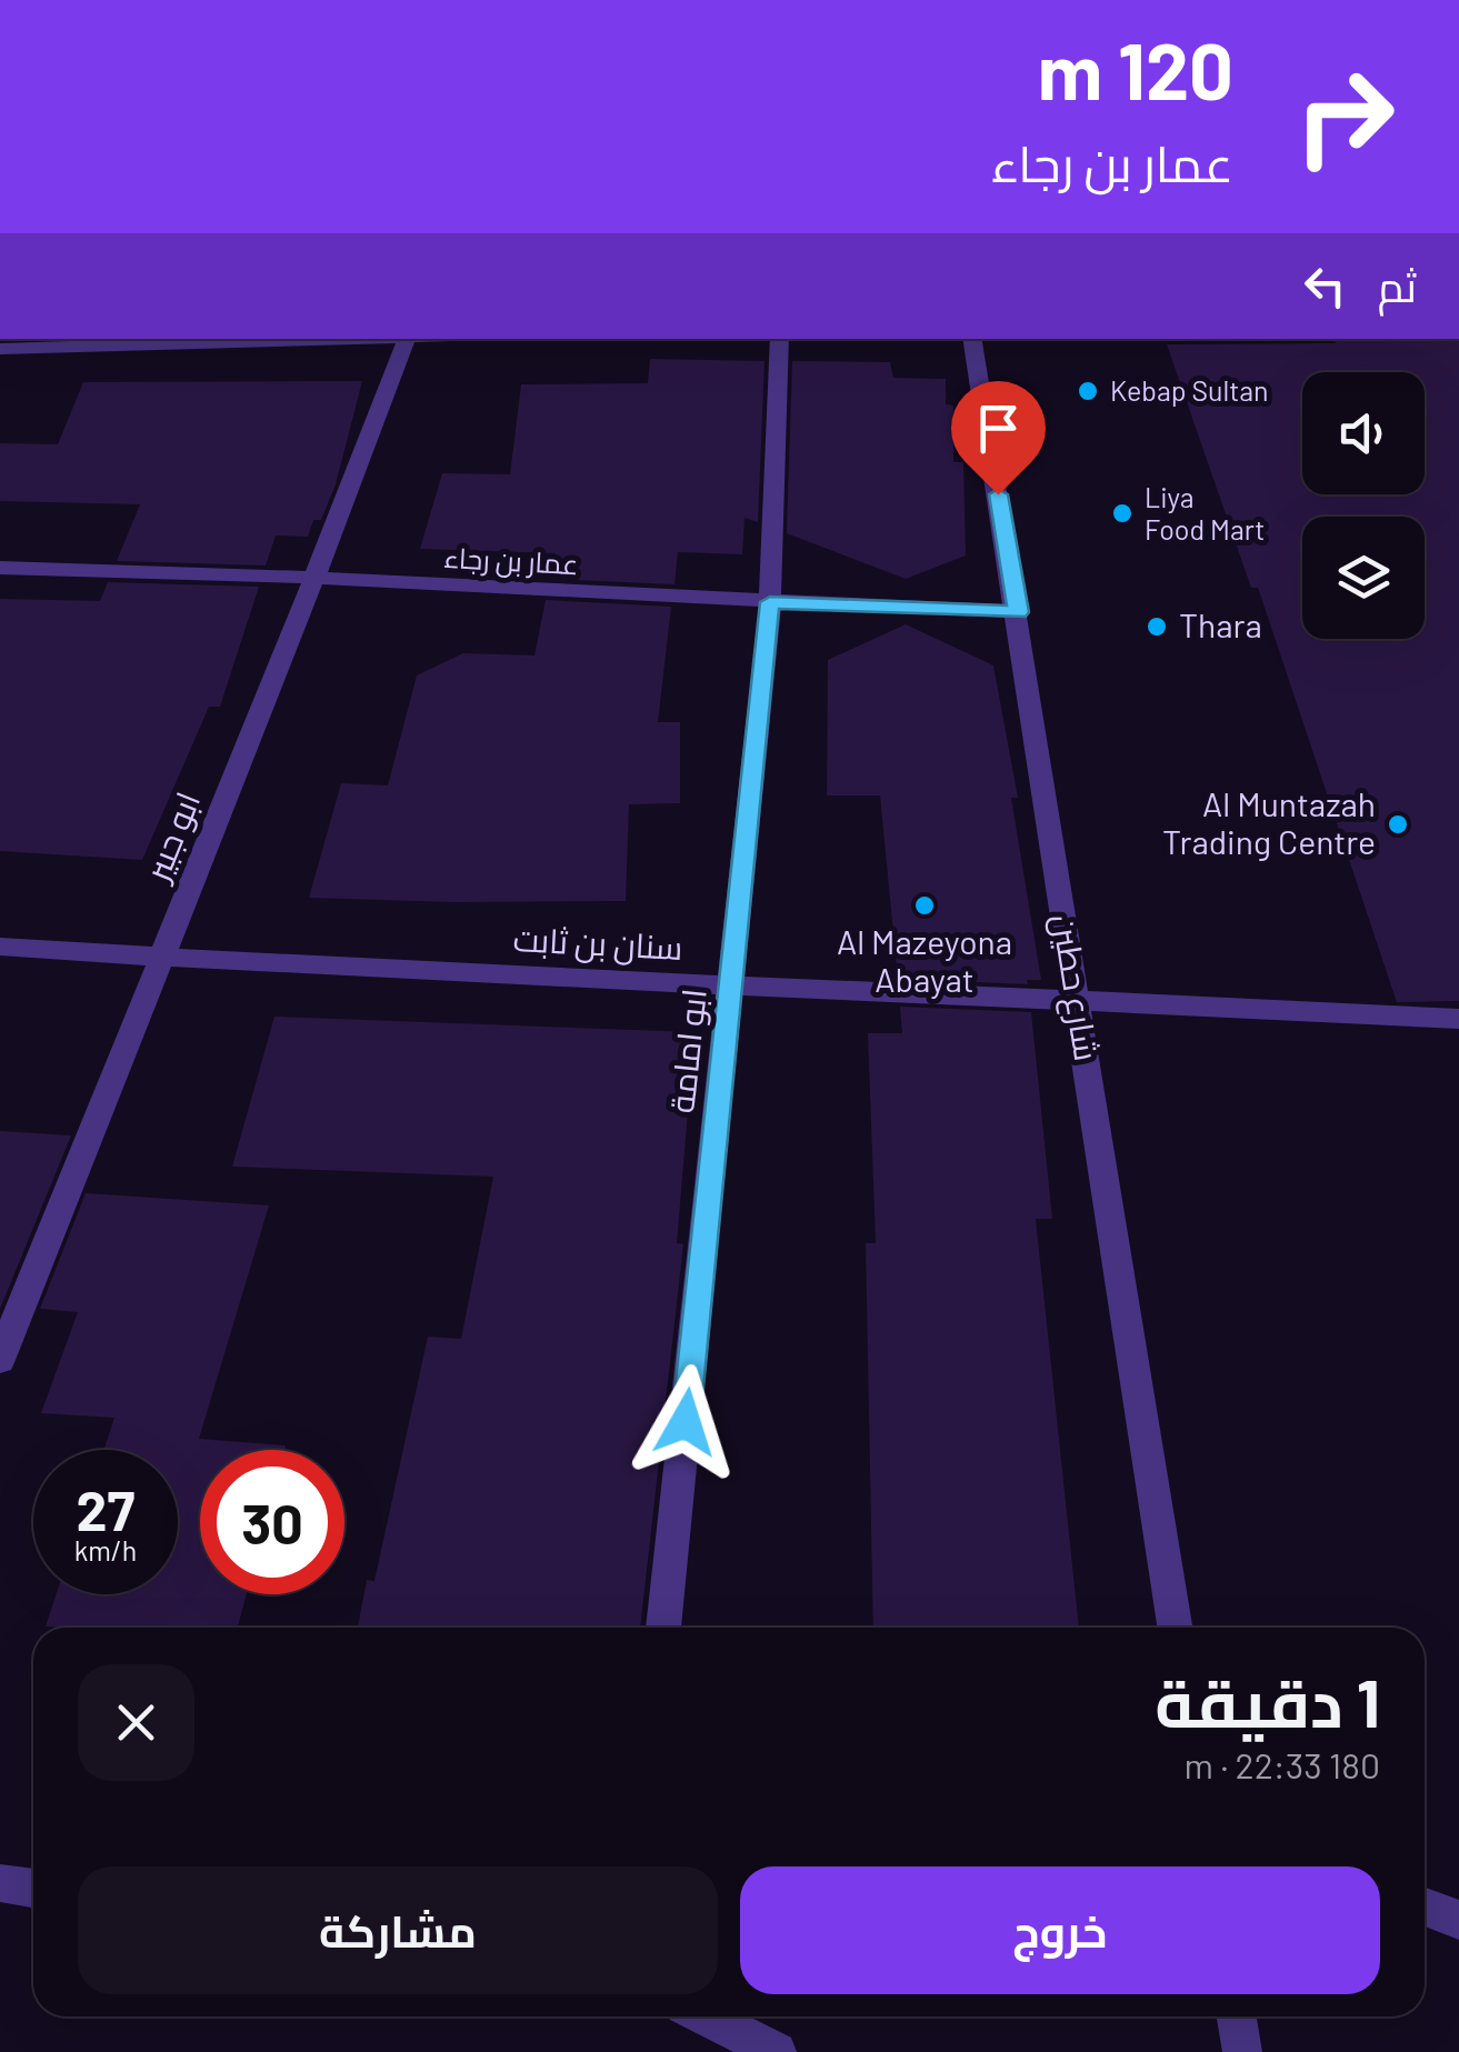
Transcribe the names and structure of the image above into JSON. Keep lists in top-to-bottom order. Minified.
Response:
{"streets":{"street":["عمار بن رجاء","ابو جبير","سنان بن ثابت","شارع حطين","ابو امامة"]},"crossings":[["عمار بن رجاء","ابو جبير"],["عمار بن رجاء","شارع حطين"],["عمار بن رجاء","ابو امامة"],["ابو جبير","سنان بن ثابت"],["سنان بن ثابت","شارع حطين"],["سنان بن ثابت","ابو امامة"]],"places":["Kebap Sultan","Liya Food Mart","Thara","Al Muntazah Trading Centre","Al Mazeyona Abayat"],"page":{"turn":["120 m","عمار بن رجاء"],"then":"ثم","speed":"27 km/h","limit":"30","heading":["1 دقيقة","180 m · 22:33"],"buttons":["خروج","مشاركة"]}}
